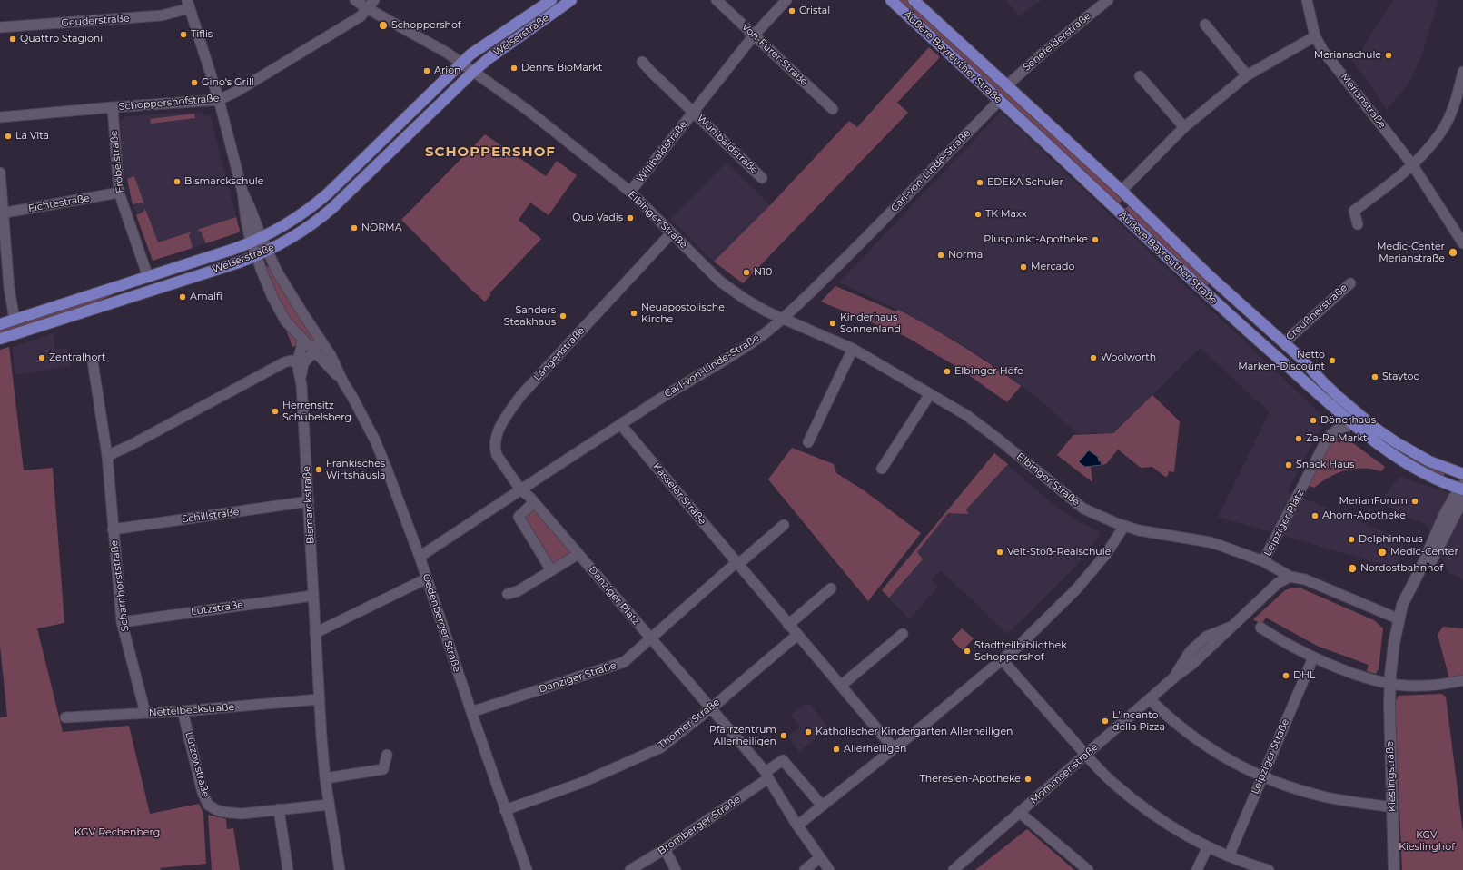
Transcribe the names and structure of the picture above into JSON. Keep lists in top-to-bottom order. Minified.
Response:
{"streets":{"main road":["Welserstraße","Äußere Bayreuther Straße"],"street":["Geuderstraße","Senefelderstraße","Von-Fürer-Straße","Merianstraße","Schoppershofstraße","Wunibaldstraße","Willibaldstraße","Fröbelstraße","Carl-von-Linde-Straße","Fichtestraße","Elbinger Straße","Creußnerstraße","Längenstraße","Kasseler Straße","Bismarckstraße","Schillstraße","Leipziger Platz","Scharnhorststraße","Danziger Platz","Lutzstraße","Oedenberger Straße","Danziger Straße","Nettelbeckstraße","Thorner Straße","Leipziger Straße","Lützowstraße","Mommsenstraße","Kieslingstraße","Bromberger Straße"]},"crossings":[["Welserstraße","Fröbelstraße"],["Welserstraße","Elbinger Straße"],["Senefelderstraße","Äußere Bayreuther Straße"],["Von-Fürer-Straße","Willibaldstraße"],["Äußere Bayreuther Straße","Carl-von-Linde-Straße"],["Äußere Bayreuther Straße","Creußnerstraße"],["Äußere Bayreuther Straße","Leipziger Platz"],["Schoppershofstraße","Fröbelstraße"],["Wunibaldstraße","Willibaldstraße"],["Willibaldstraße","Elbinger Straße"],["Fröbelstraße","Fichtestraße"],["Carl-von-Linde-Straße","Elbinger Straße"],["Carl-von-Linde-Straße","Längenstraße"],["Carl-von-Linde-Straße","Kasseler Straße"],["Carl-von-Linde-Straße","Danziger Platz"],["Carl-von-Linde-Straße","Oedenberger Straße"],["Elbinger Straße","Längenstraße"],["Elbinger Straße","Leipziger Platz"],["Längenstraße","Danziger Platz"],["Kasseler Straße","Danziger Straße"],["Kasseler Straße","Thorner Straße"],["Bismarckstraße","Schillstraße"],["Bismarckstraße","Lutzstraße"],["Bismarckstraße","Oedenberger Straße"],["Bismarckstraße","Nettelbeckstraße"],["Bismarckstraße","Lützowstraße"],["Schillstraße","Scharnhorststraße"],["Leipziger Platz","Mommsenstraße"],["Scharnhorststraße","Lutzstraße"],["Scharnhorststraße","Nettelbeckstraße"],["Danziger Platz","Danziger Straße"],["Danziger Platz","Thorner Straße"],["Danziger Platz","Bromberger Straße"],["Oedenberger Straße","Danziger Straße"],["Oedenberger Straße","Thorner Straße"],["Nettelbeckstraße","Lützowstraße"]],"districts":["SCHOPPERSHOF"],"parks":["KGV Rechenberg","KGV Kieslinghof"],"places":["Cristal","Schoppershof","Tiflis","Quattro Stagioni","Merianschule","Denns BioMarkt","Arion","Gino's Grill","La Vita","Bismarckschule","EDEKA Schuler","TK Maxx","Quo Vadis","NORMA","Pluspunkt-Apotheke","Medic-Center Merianstraße","Norma","Mercado","N10","Amalfi","Neuapostolische Kirche","Sanders Steakhaus","Kinderhaus Sonnenland","Zentralhort","Woolworth","Netto Marken-Discount","Elbinger Höfe","Staytoo","Herrensitz Schübelsberg","Dönerhaus","Za-Ra Markt","Snack Haus","Fränkisches Wirtshäusla","MerianForum","Ahorn-Apotheke","Delphinhaus","Veit-Stoß-Realschule","Medic-Center","Nordostbahnhof","Stadtteilbibliothek Schoppershof","DHL","L'incanto della Pizza","Katholischer Kindergarten Allerheiligen","Pfarrzentrum Allerheiligen","Allerheiligen","Theresien-Apotheke"]}
